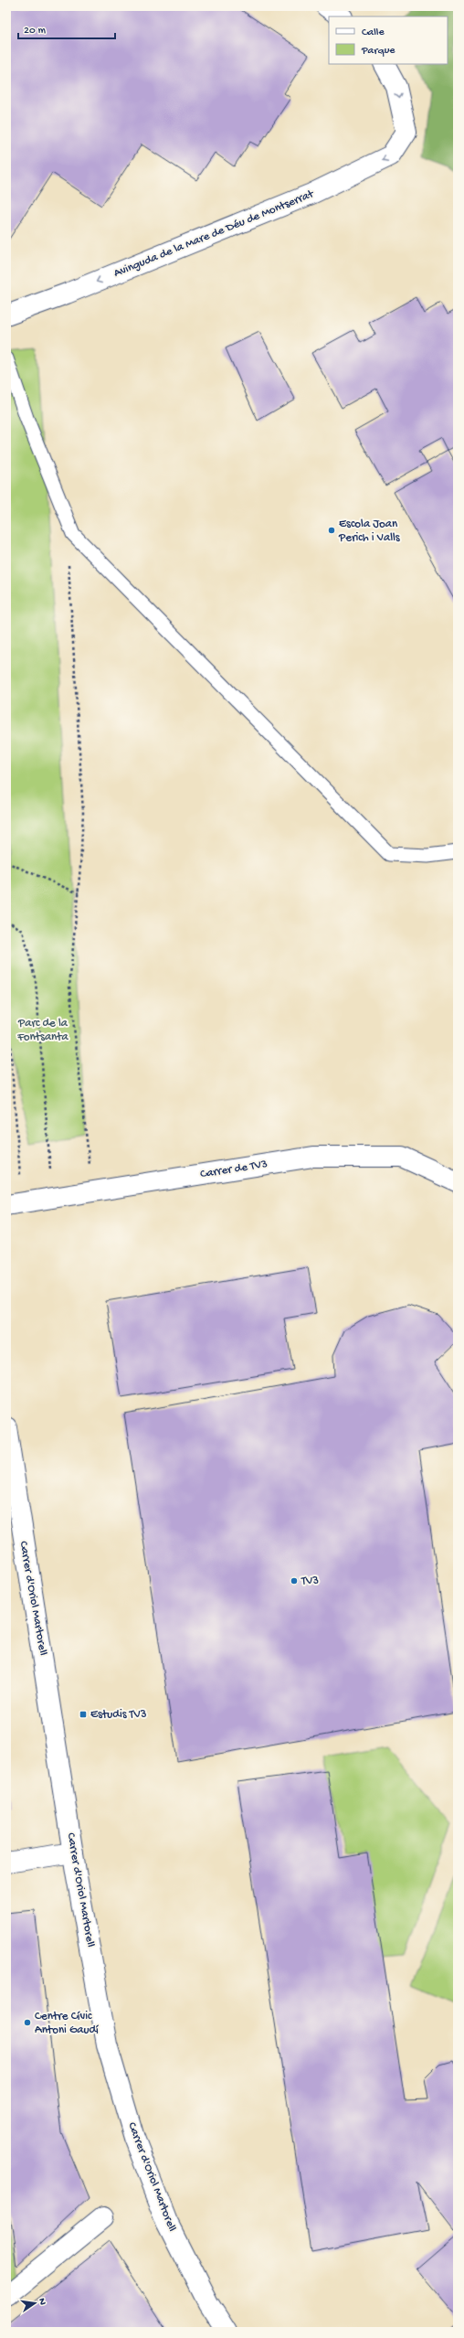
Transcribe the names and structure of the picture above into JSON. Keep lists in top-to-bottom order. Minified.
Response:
{"streets":{"street":["Avinguda de la Mare de Déu de Montserrat","Carrer de TV3","Carrer d'Oriol Martorell"]},"one_way":["Avinguda de la Mare de Déu de Montserrat"],"parks":["Parc de la Fontsanta"],"places":{"other":["Escola Joan Perich i Valls","TV3","Centre Cívic Antoni Gaudí"],"transit":["Estudis TV3"]},"legend":["Calle","Parque"],"scale_bar":"20 m","north":"right"}
